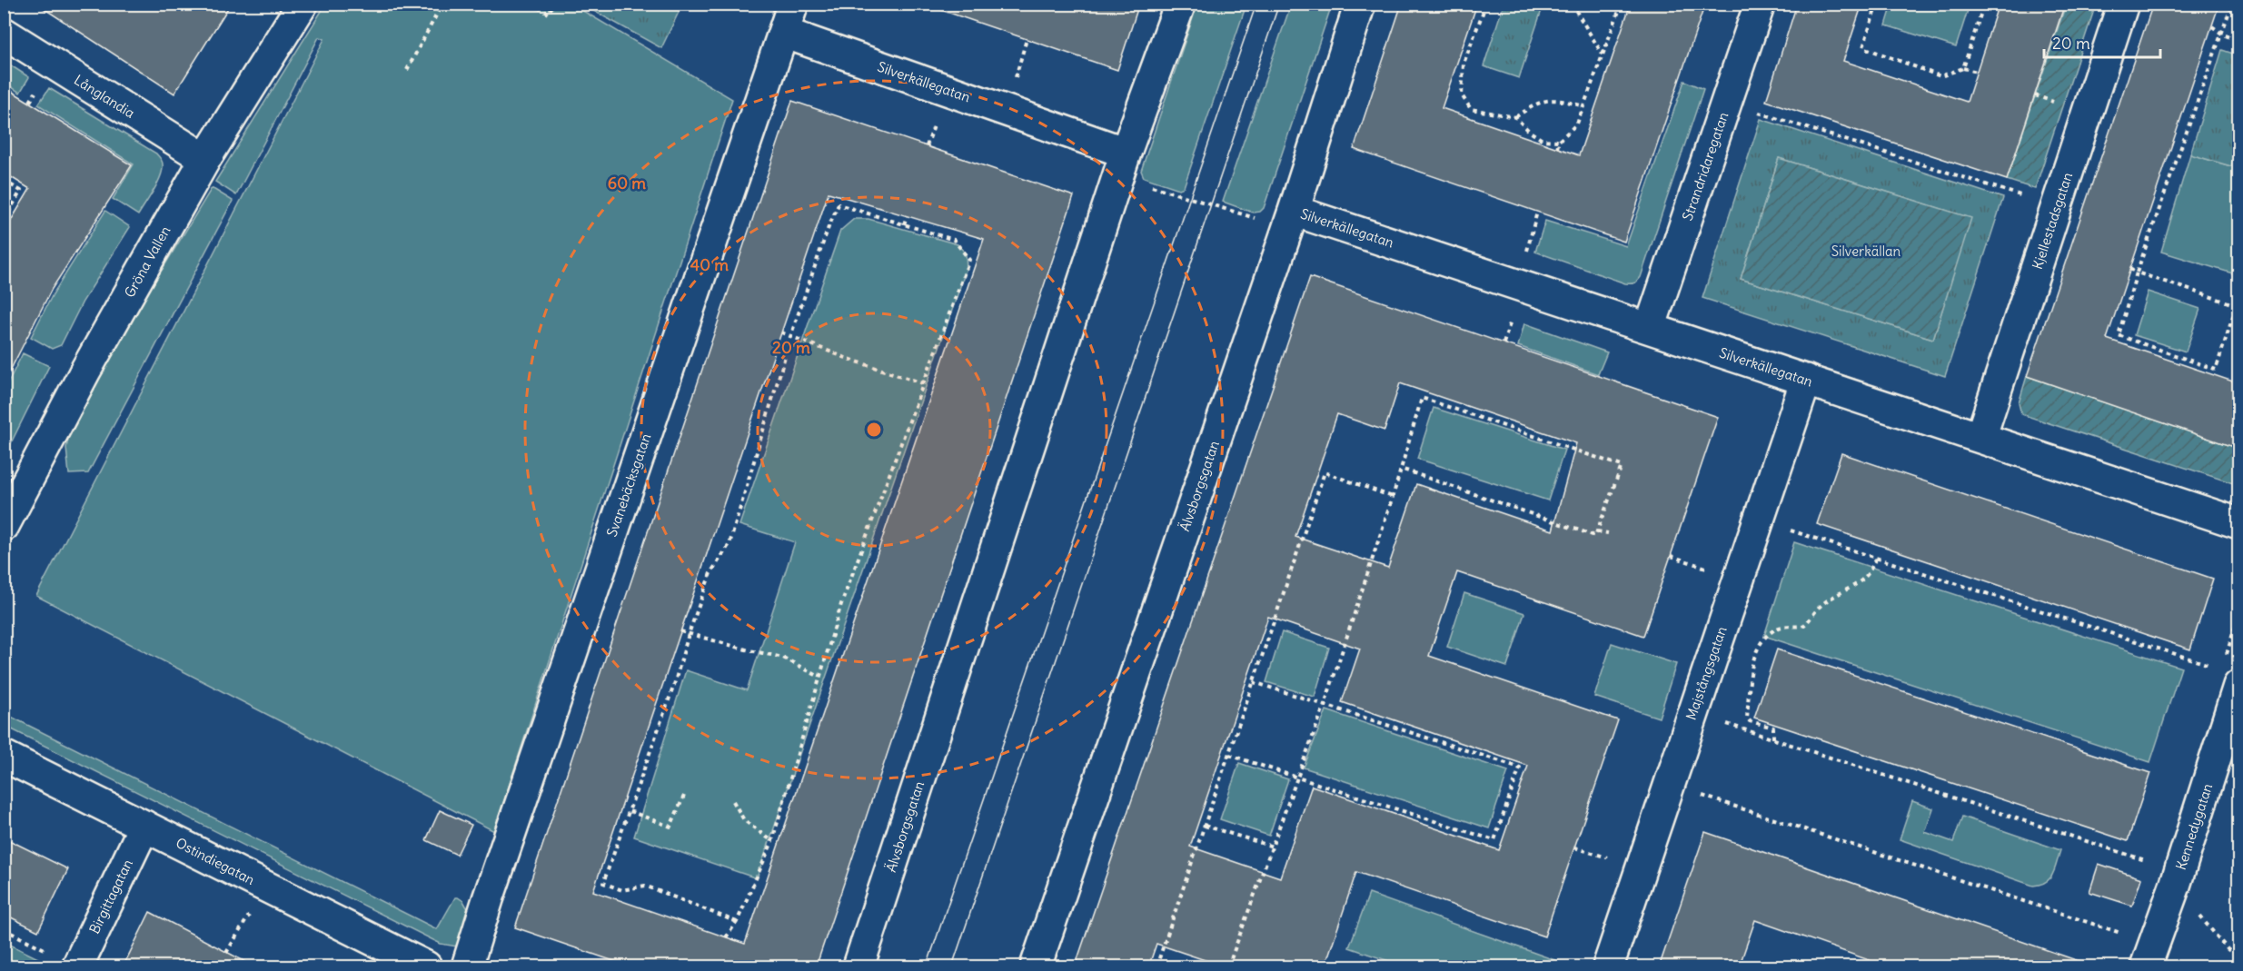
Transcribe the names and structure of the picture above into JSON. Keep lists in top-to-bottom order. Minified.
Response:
{"streets":{"street":["Silverkällegatan","Långlandia","Strandridaregatan","Kjellestadsgatan","Gröna Vallen","Svanebäcksgatan","Älvsborgsgatan","Majstångsgatan","Kennedygatan","Ostindiegatan","Birgittagatan"]},"crossings":[["Silverkällegatan","Strandridaregatan"],["Silverkällegatan","Kjellestadsgatan"],["Silverkällegatan","Svanebäcksgatan"],["Silverkällegatan","Älvsborgsgatan"],["Silverkällegatan","Majstångsgatan"],["Långlandia","Gröna Vallen"],["Ostindiegatan","Birgittagatan"]],"parks":["Silverkällan"],"scale_bar":"20 m","rings":["60 m","40 m","20 m"]}
